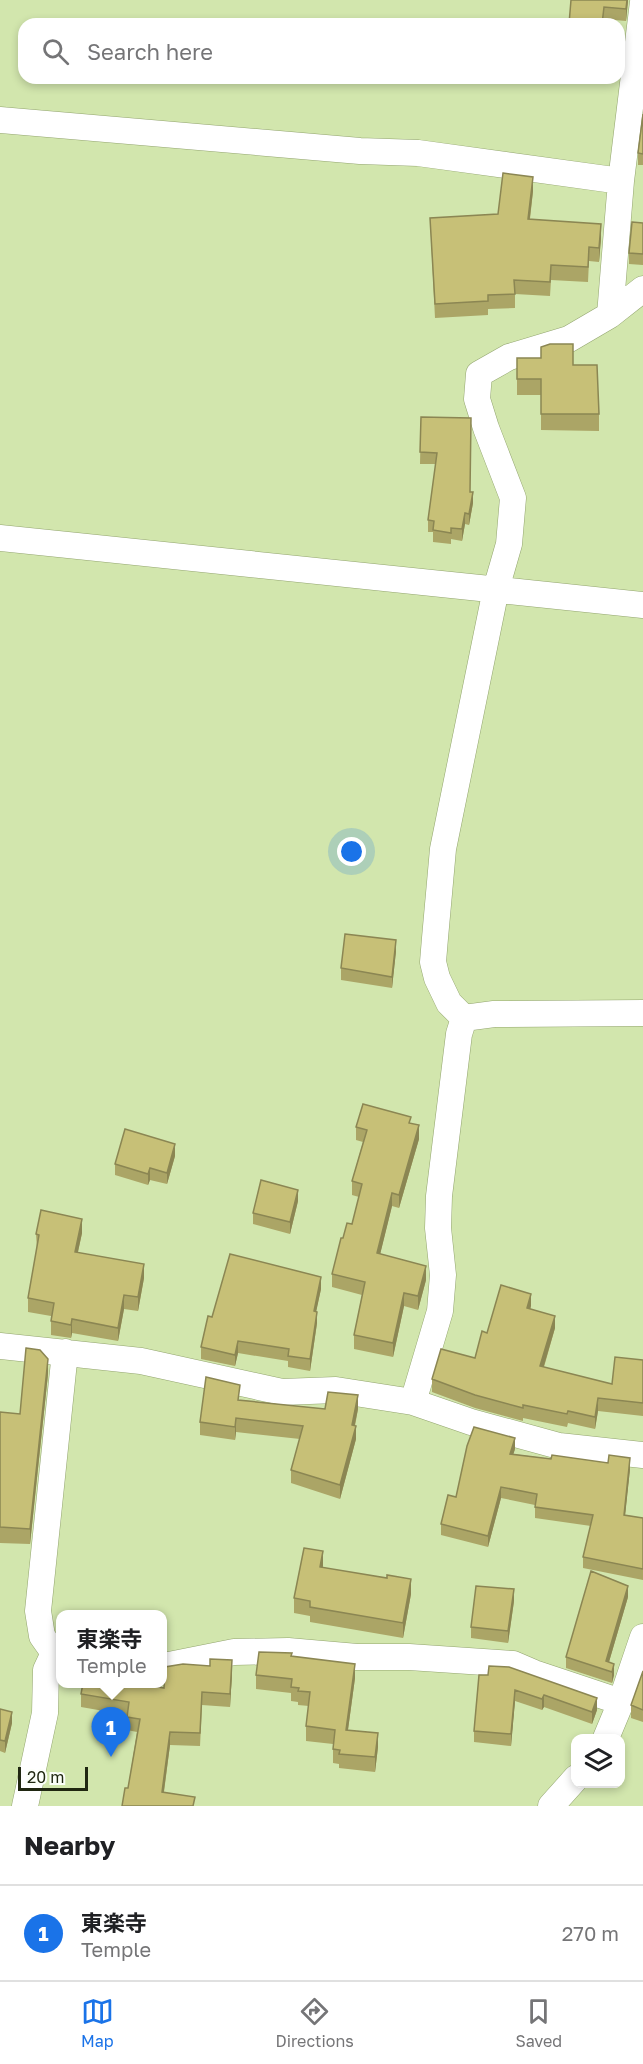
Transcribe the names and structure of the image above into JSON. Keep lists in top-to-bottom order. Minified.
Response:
{"scale_bar":"20 m","page":{"search":"Search here","popup":["東楽寺","Temple"],"pins":"1","scale":"20 m","heading":"Nearby","list":[{"mark":"1","name":"東楽寺","note":"Temple","value":"270 m"}],"nav":["Map","Directions","Saved"]}}
